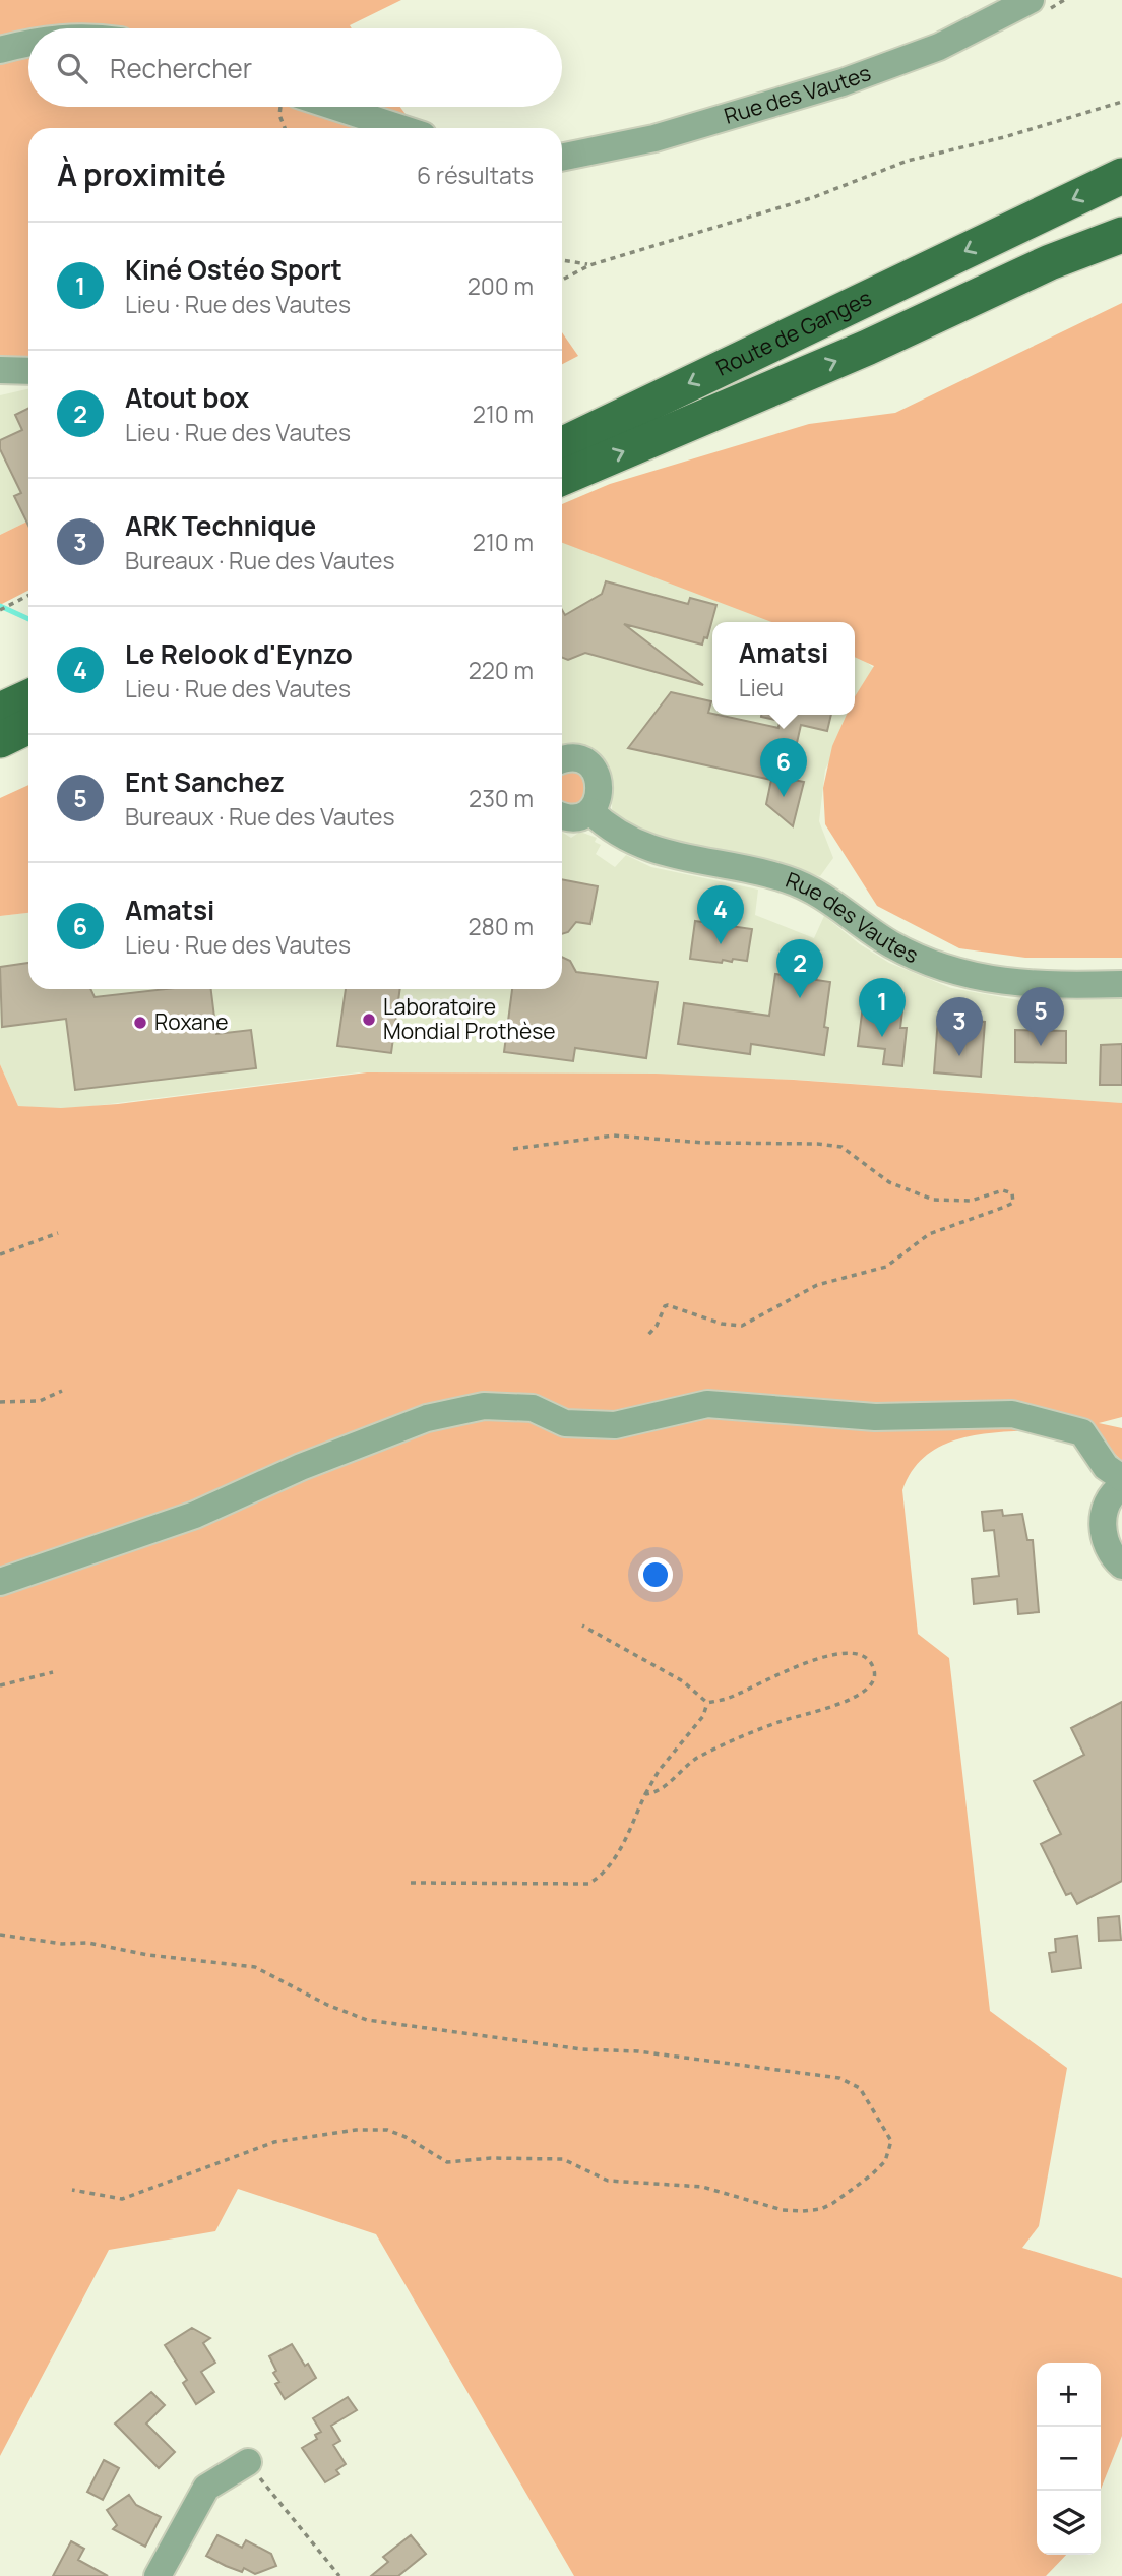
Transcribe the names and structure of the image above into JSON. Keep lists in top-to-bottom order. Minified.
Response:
{"streets":{"main road":["Route de Ganges"],"street":["Rue des Vautes"]},"places":["Laboratoire Mondial Prothèse","Roxane"],"page":{"search":"Rechercher","heading":["À proximité","6 résultats"],"list":[{"mark":"1","name":"Kiné Ostéo Sport","note":"Lieu · Rue des Vautes","value":"200 m"},{"mark":"2","name":"Atout box","note":"Lieu · Rue des Vautes","value":"210 m"},{"mark":"3","name":"ARK Technique","note":"Bureaux · Rue des Vautes","value":"210 m"},{"mark":"4","name":"Le Relook d'Eynzo","note":"Lieu · Rue des Vautes","value":"220 m"},{"mark":"5","name":"Ent Sanchez","note":"Bureaux · Rue des Vautes","value":"230 m"},{"mark":"6","name":"Amatsi","note":"Lieu · Rue des Vautes","value":"280 m"}],"popup":["Amatsi","Lieu"],"pins":["6","4","2","1","5","3"],"map_buttons":["+","−"]}}
